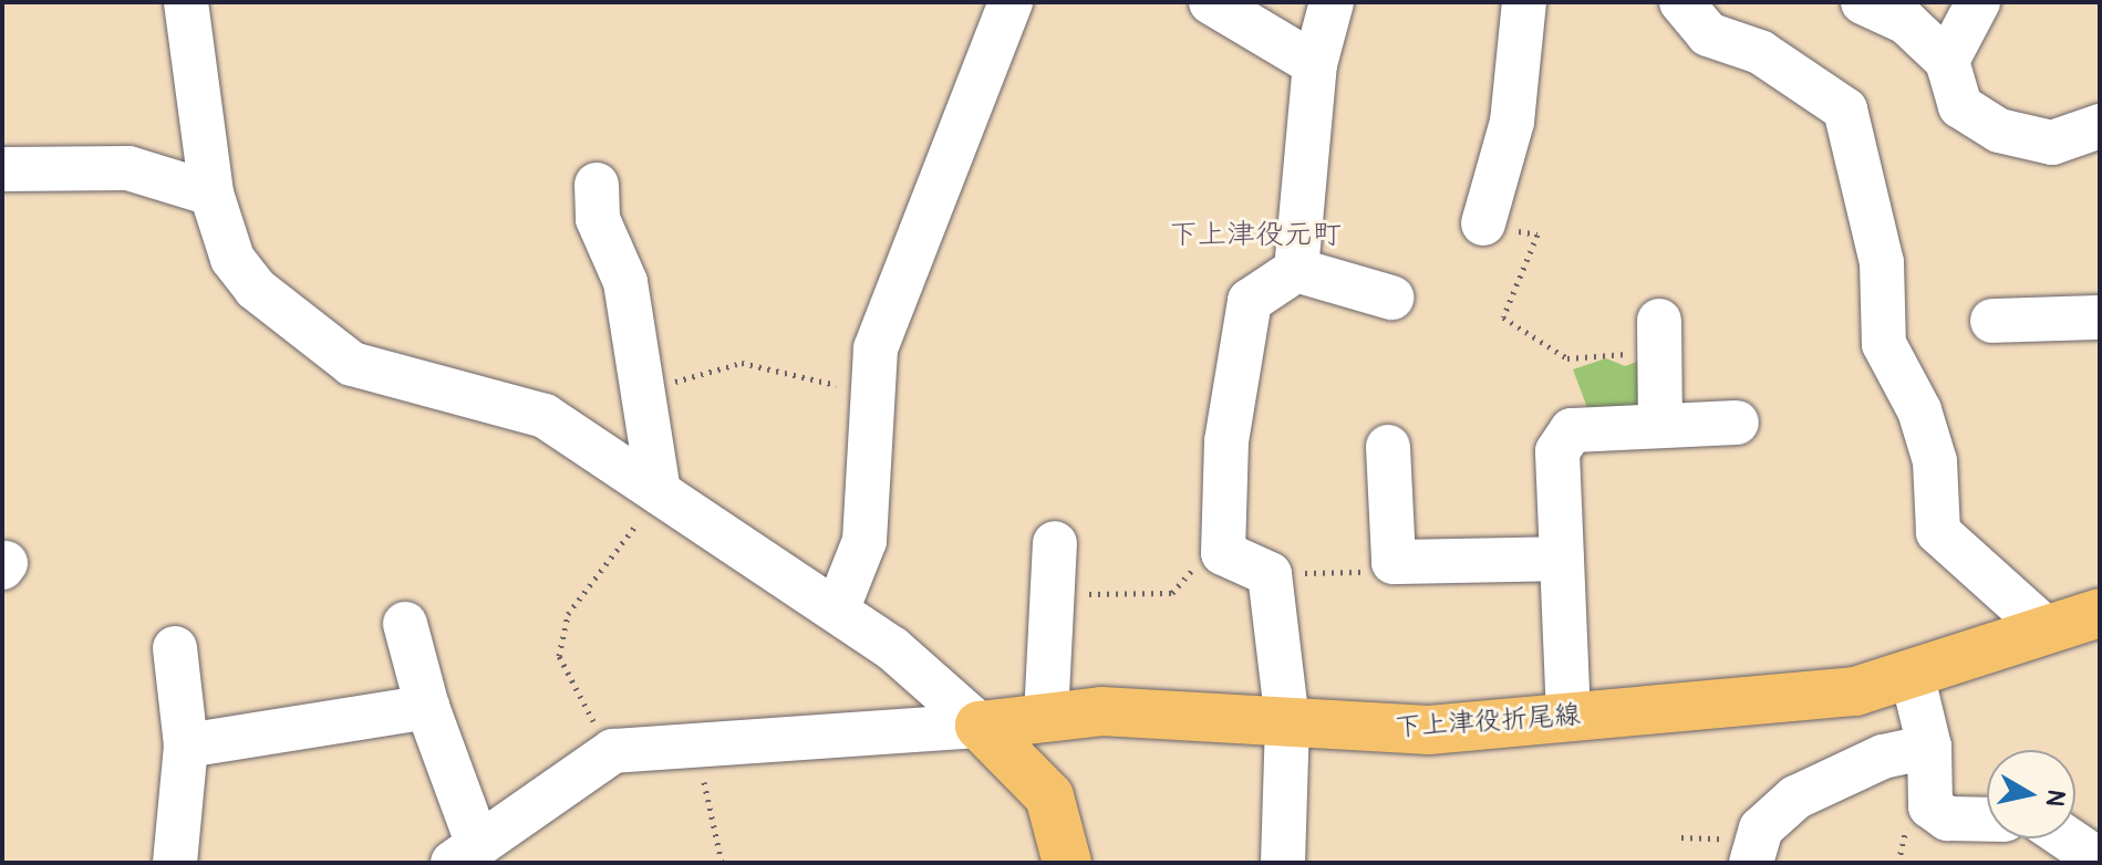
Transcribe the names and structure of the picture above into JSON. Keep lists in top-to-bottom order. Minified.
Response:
{"streets":{"main road":["下上津役折尾線"]},"districts":["下上津役元町"],"north":"right"}
